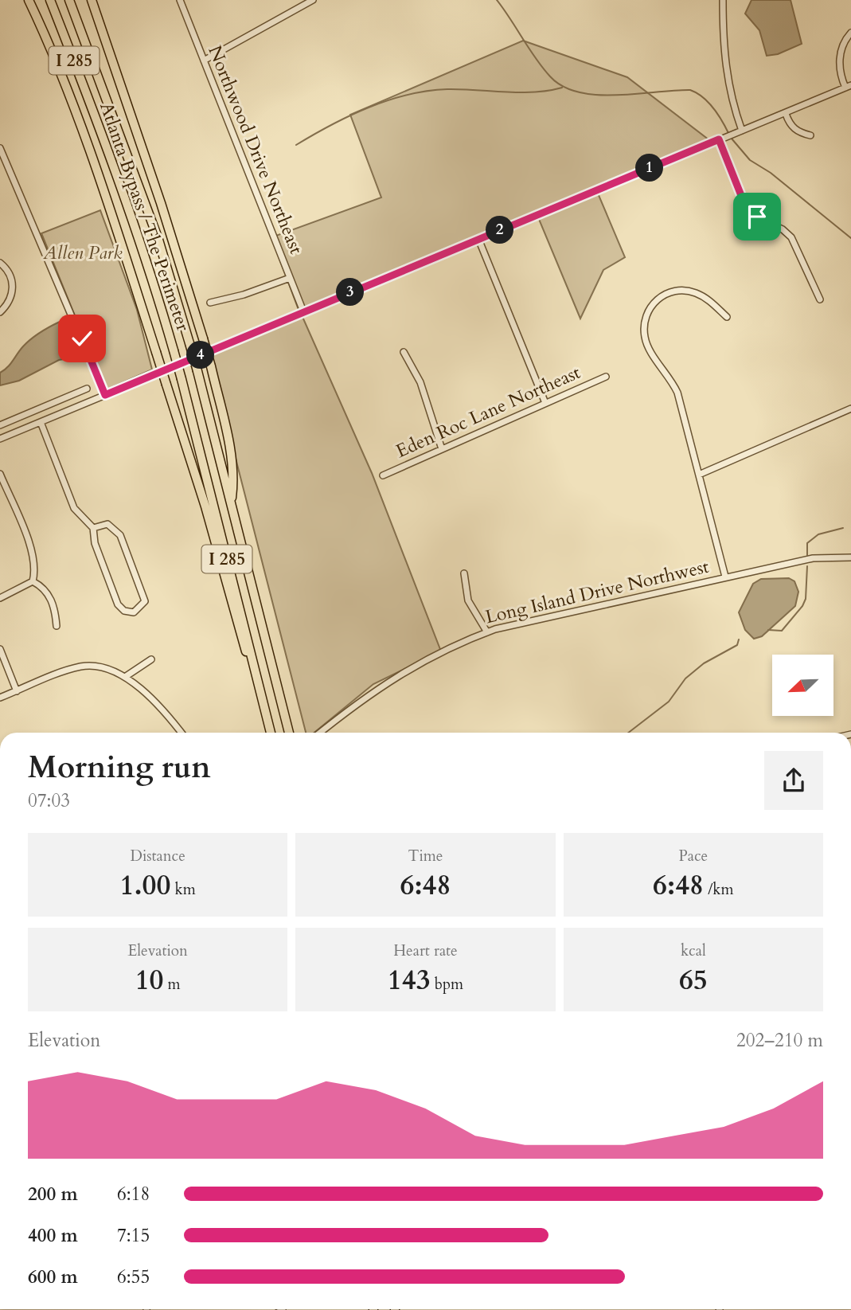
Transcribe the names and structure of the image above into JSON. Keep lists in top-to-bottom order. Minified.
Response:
{"streets":{"highway":["I 285","Atlanta Bypass / The Perimeter"],"street":["Northwood Drive Northeast","Eden Roc Lane Northeast","Long Island Drive Northwest"]},"parks":["Allen Park"],"north":"bottom left","page":{"pins":["1","2","3","4"],"heading":["Morning run","07:03"],"stats":[["Distance","1.00 km"],["Time","6:48"],["Pace","6:48 /km"],["Elevation","10 m"],["Heart rate","143 bpm"],["kcal","65"]],"chart":["Elevation","202–210 m"],"list":[{"name":"200 m","note":"6:18"},{"name":"400 m","note":"7:15"},{"name":"600 m","note":"6:55"}]}}
